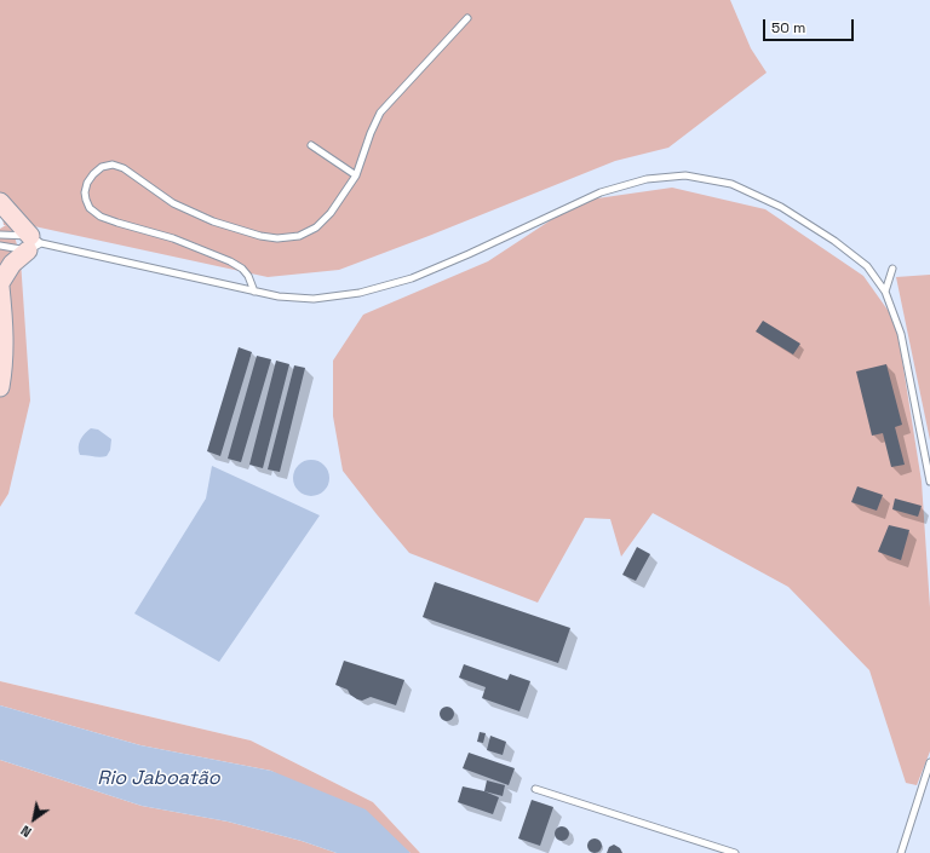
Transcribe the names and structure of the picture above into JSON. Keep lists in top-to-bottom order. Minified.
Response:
{"water":["Rio Jaboatão"],"scale_bar":"50 m","north":"bottom left"}
